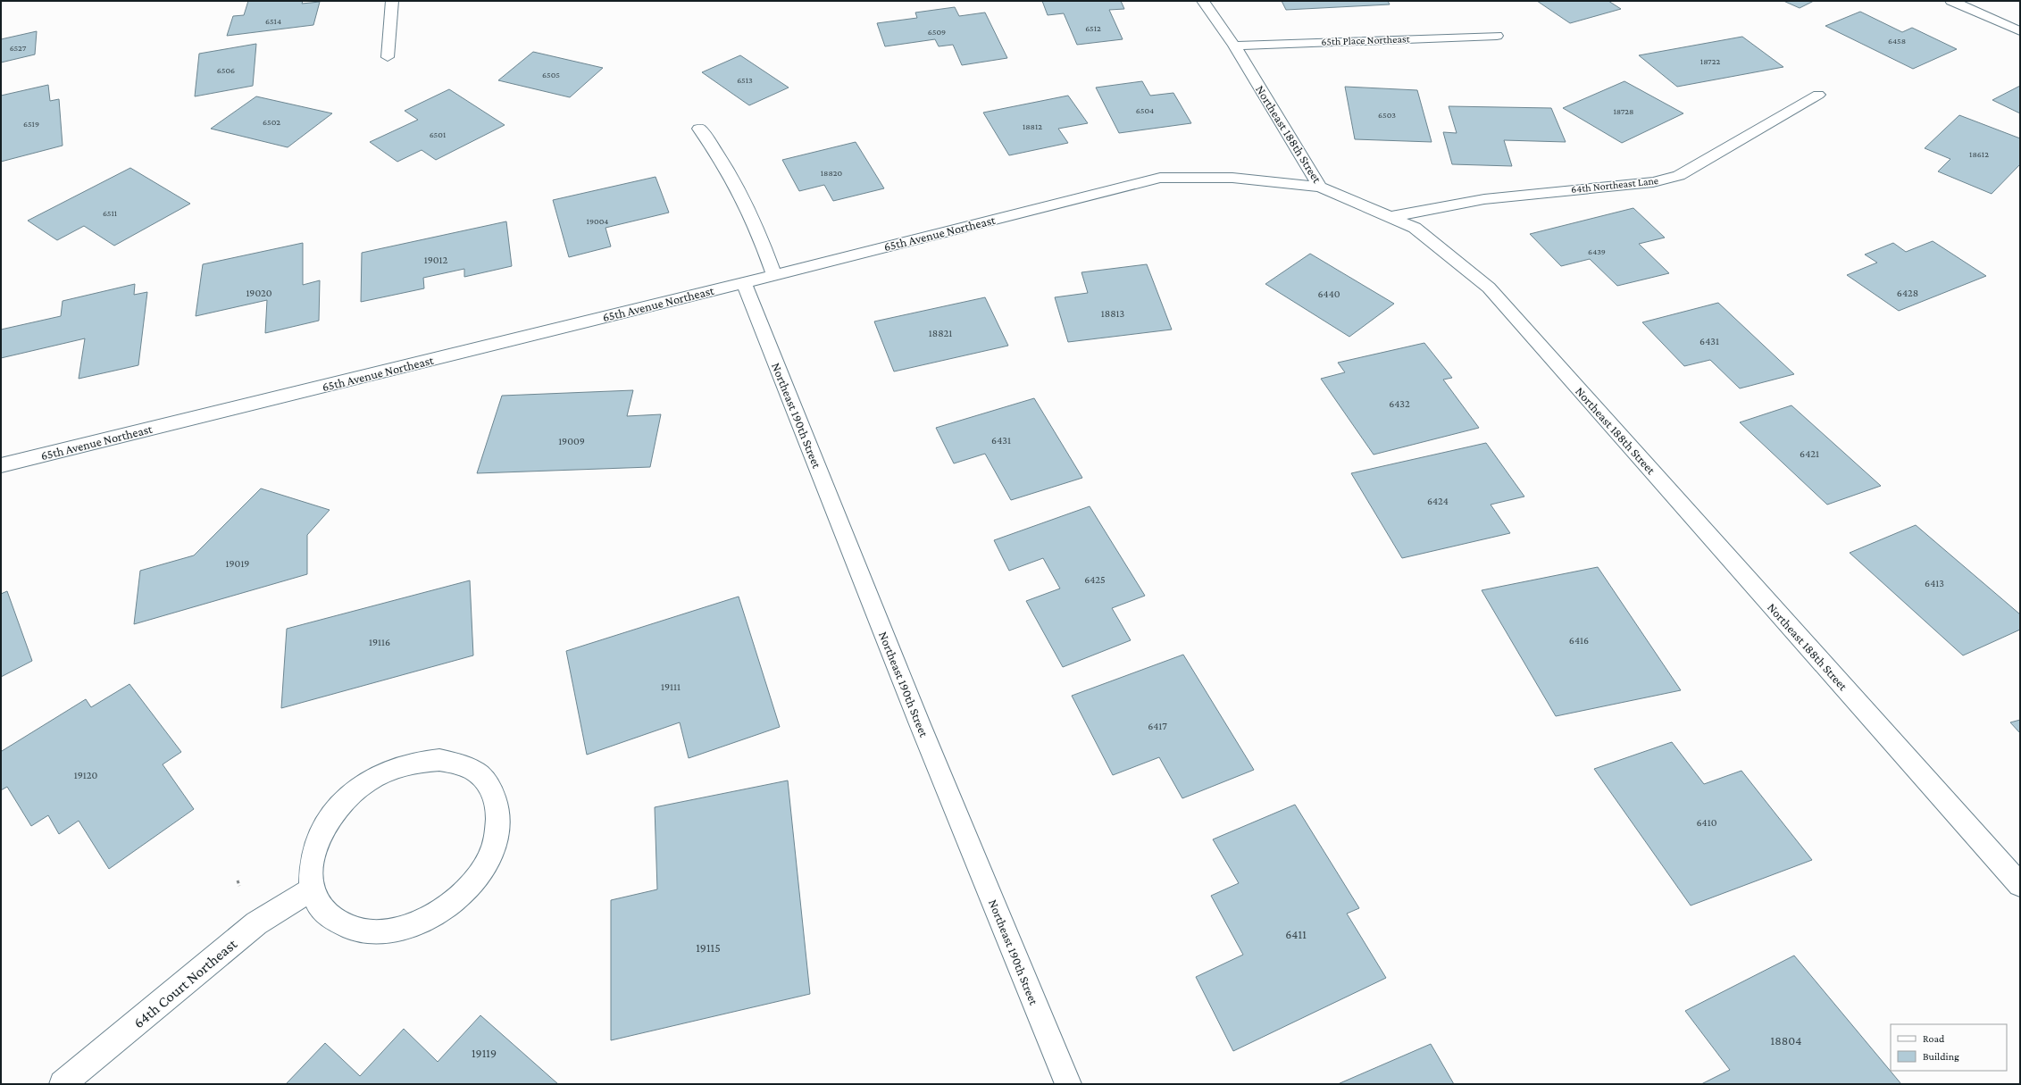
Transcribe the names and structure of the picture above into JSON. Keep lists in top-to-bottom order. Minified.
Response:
{"streets":{"street":["65th Place Northeast","Northeast 188th Street","64th Northeast Lane","65th Avenue Northeast","Northeast 190th Street","64th Court Northeast"]},"crossings":[["65th Place Northeast","Northeast 188th Street"],["Northeast 188th Street","64th Northeast Lane"],["Northeast 188th Street","65th Avenue Northeast"],["65th Avenue Northeast","Northeast 190th Street"]],"house_numbers":["6514","6512","6509","6458","6527","18722","6506","6505","6513","6504","18728","6503","6502","6519","18812","6501","18612","18820","6511","19004","6439","19012","19020","6428","6440","18813","18821","6431","6432","6431","19009","6421","6424","19019","6425","6413","6416","19116","19111","6417","19120","6410","6411","19115","18804","19119"],"legend":["Road","Building"]}
